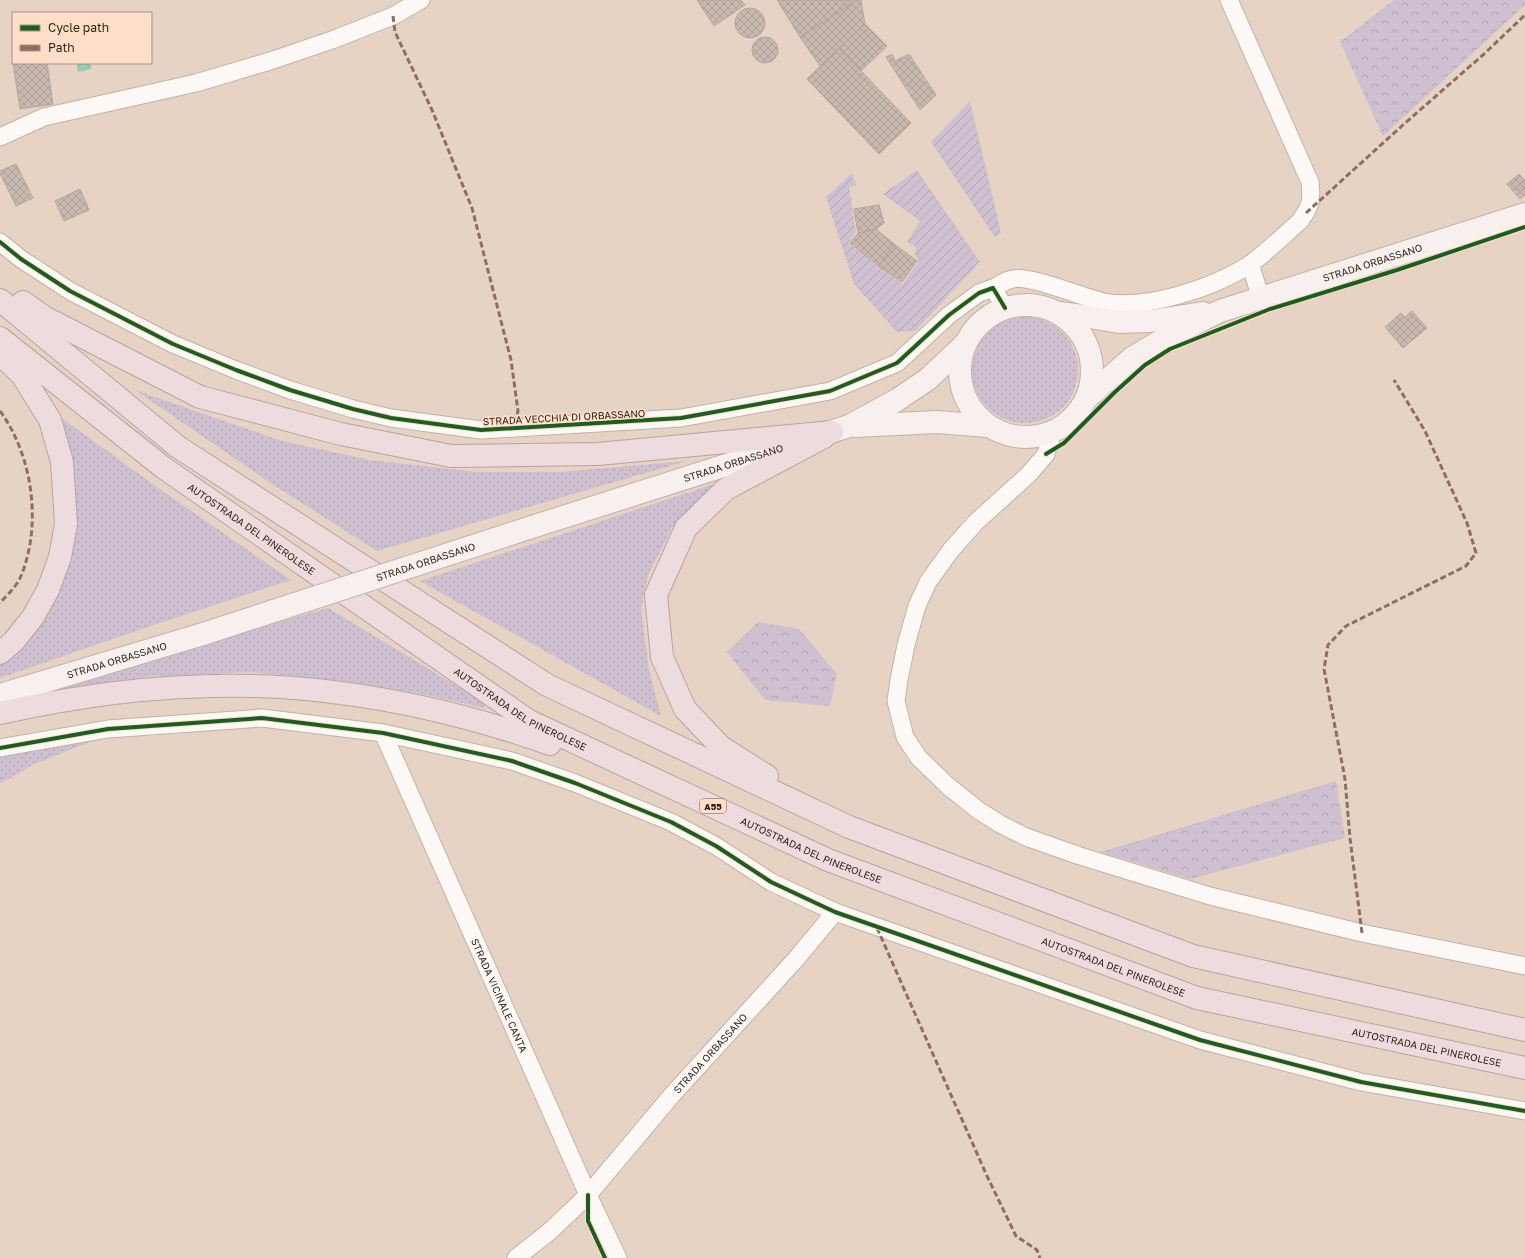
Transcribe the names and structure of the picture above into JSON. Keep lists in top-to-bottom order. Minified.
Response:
{"streets":{"highway":["AUTOSTRADA DEL PINEROLESE","A55"],"main road":["STRADA ORBASSANO"],"street":["STRADA VECCHIA DI ORBASSANO","STRADA VICINALE CANTA"]},"crossings":[["STRADA ORBASSANO","STRADA VICINALE CANTA"]],"legend":["Cycle path","Path"]}
